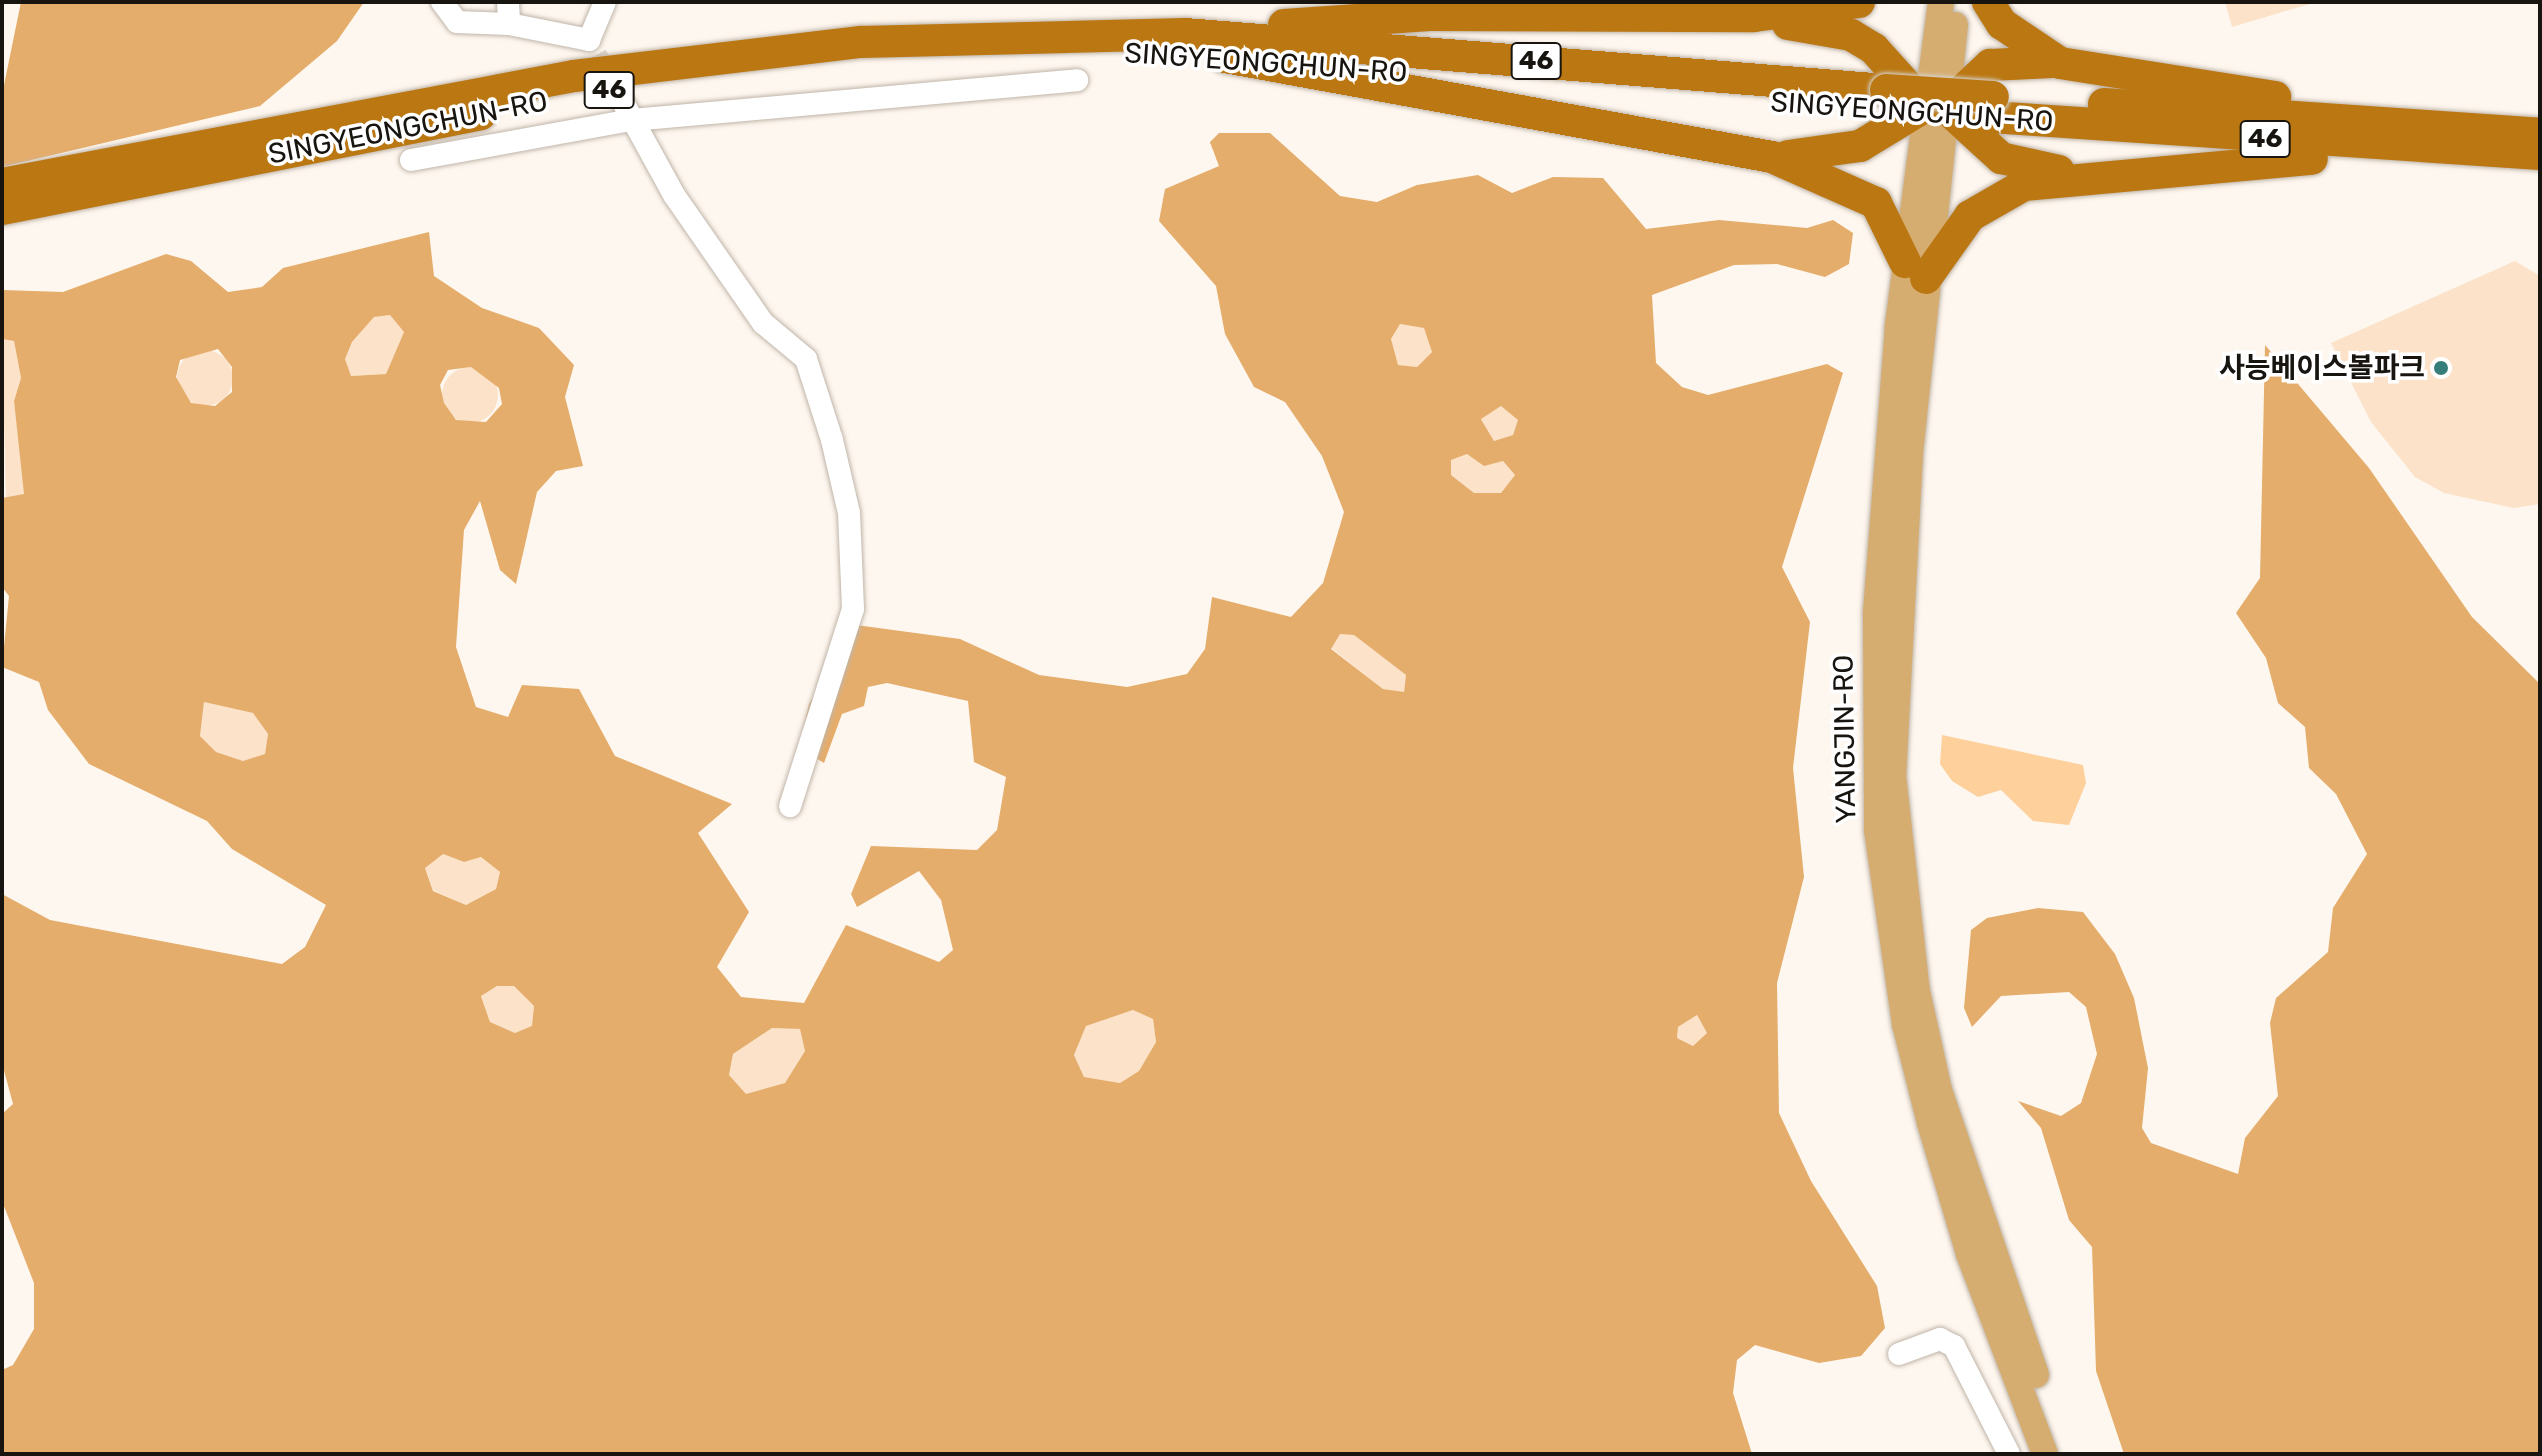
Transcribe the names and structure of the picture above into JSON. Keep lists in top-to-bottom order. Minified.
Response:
{"streets":{"highway":["46","SINGYEONGCHUN-RO"],"main road":["YANGJIN-RO"]},"places":["사능베이스볼파크"]}
